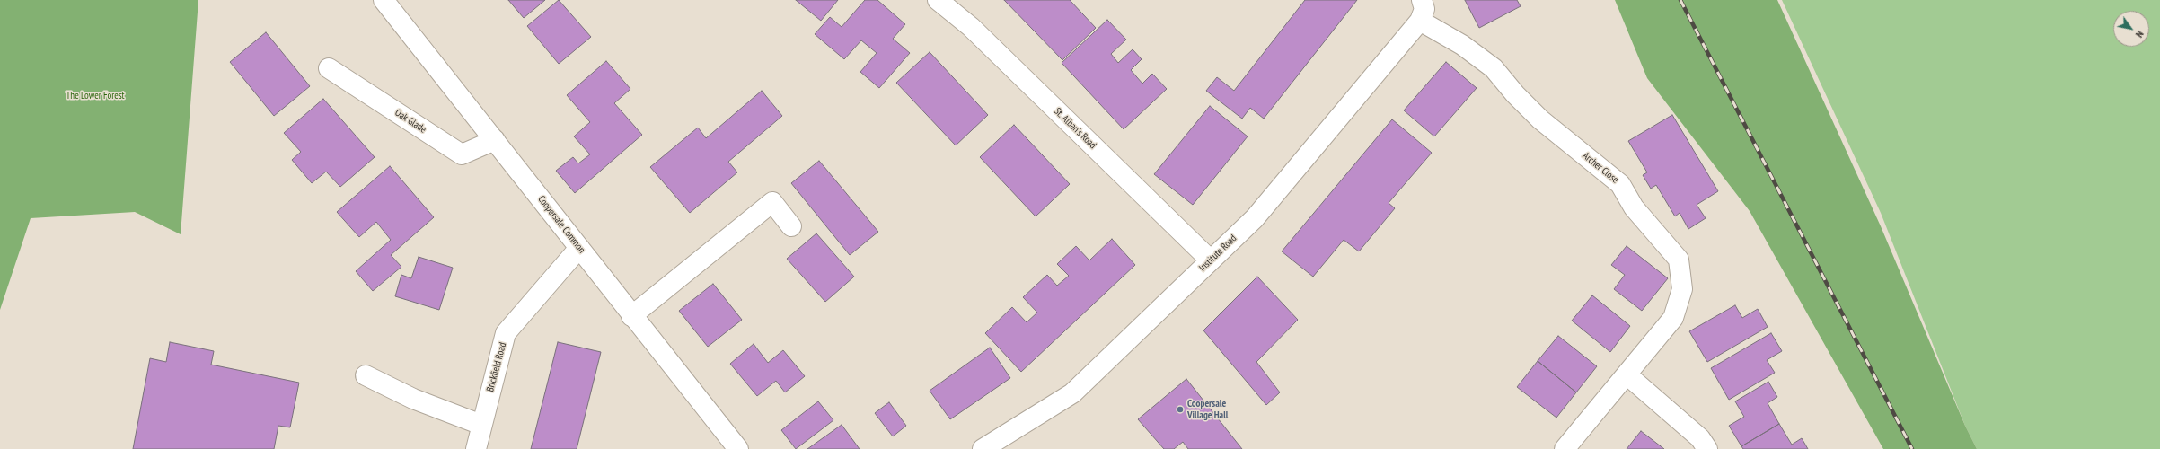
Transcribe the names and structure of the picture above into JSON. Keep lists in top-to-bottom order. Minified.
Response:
{"streets":{"street":["Oak Glade","St. Alban's Road","Archer Close","Coopersale Common","Institute Road","Brickfield Road"]},"crossings":[["Oak Glade","Coopersale Common"],["St. Alban's Road","Institute Road"],["Archer Close","Institute Road"],["Coopersale Common","Brickfield Road"]],"parks":["The Lower Forest"],"places":["Coopersale Village Hall"],"north":"bottom right"}
